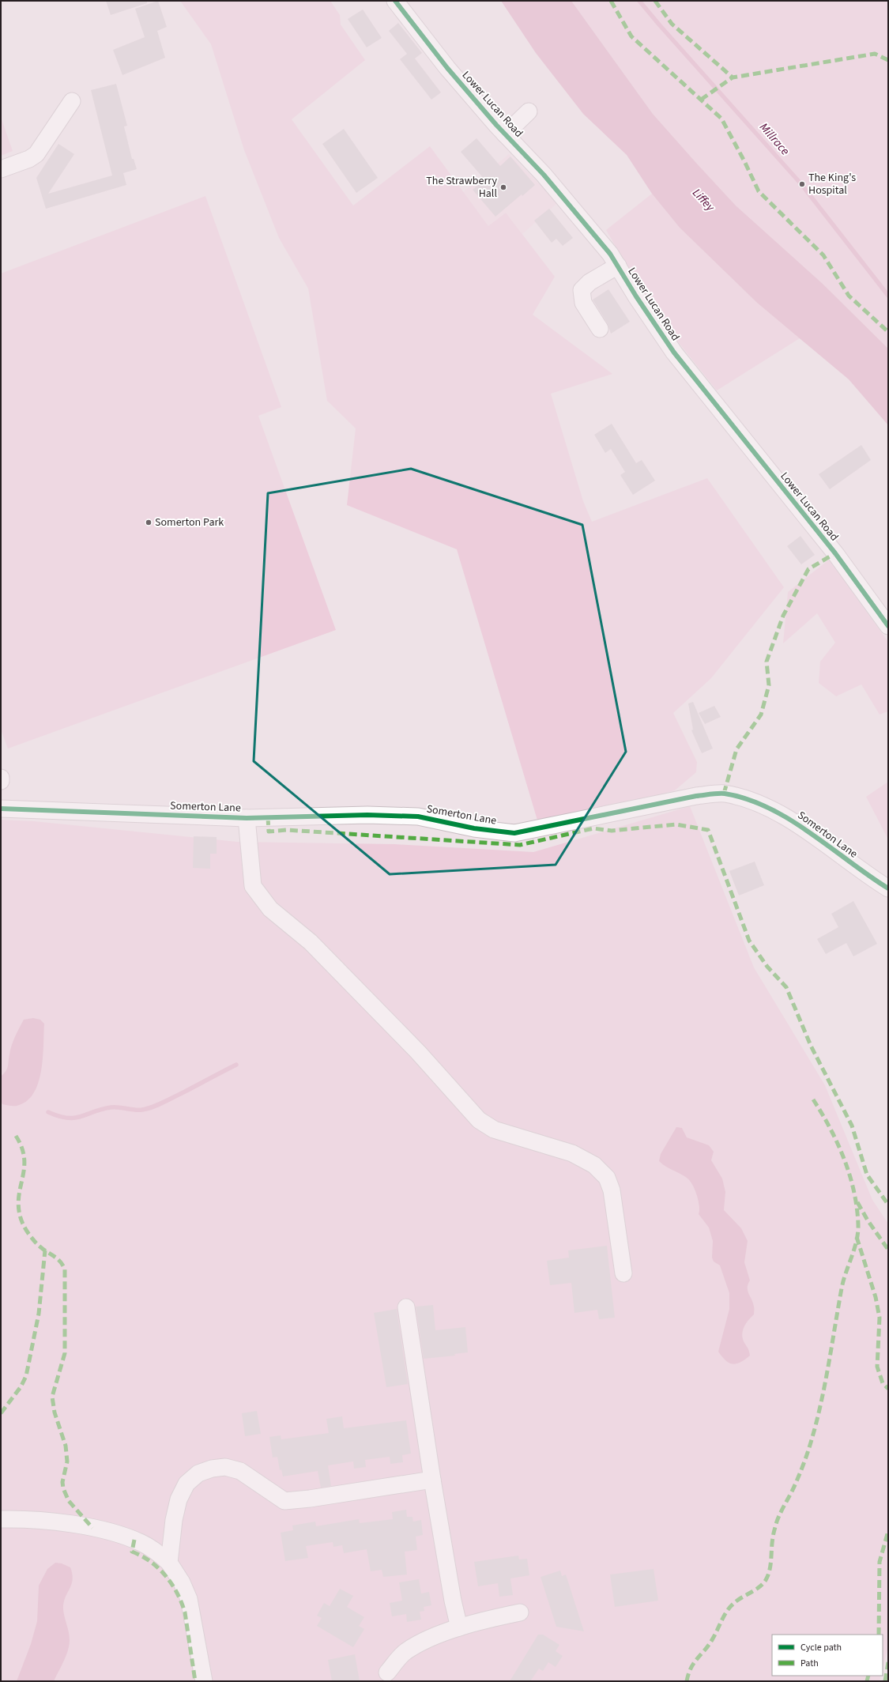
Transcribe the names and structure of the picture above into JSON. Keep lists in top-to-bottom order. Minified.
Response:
{"streets":{"street":["Lower Lucan Road","Somerton Lane"]},"water":["Millrace","Liffey"],"places":["The King's Hospital","The Strawberry Hall","Somerton Park"],"legend":["Cycle path","Path"]}
